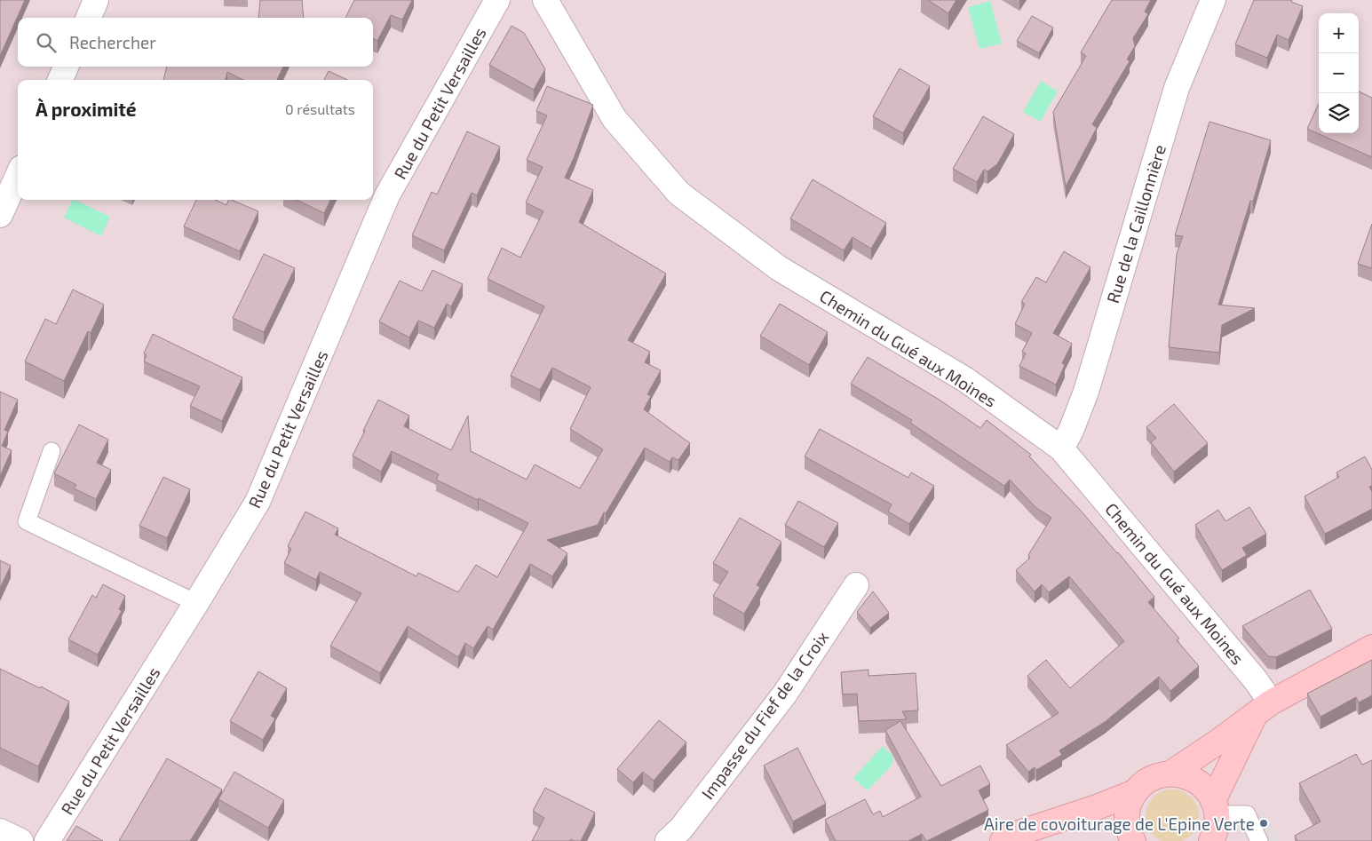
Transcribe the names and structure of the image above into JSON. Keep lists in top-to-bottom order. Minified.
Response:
{"streets":{"street":["Rue du Petit Versailles","Rue de la Caillonnière","Chemin du Gué aux Moines","Impasse du Fief de la Croix"]},"crossings":[["Rue de la Caillonnière","Chemin du Gué aux Moines"]],"places":["Aire de covoiturage de L'Epine Verte"],"page":{"map_buttons":["+","−"],"search":"Rechercher","heading":["À proximité","0 résultats"]}}
